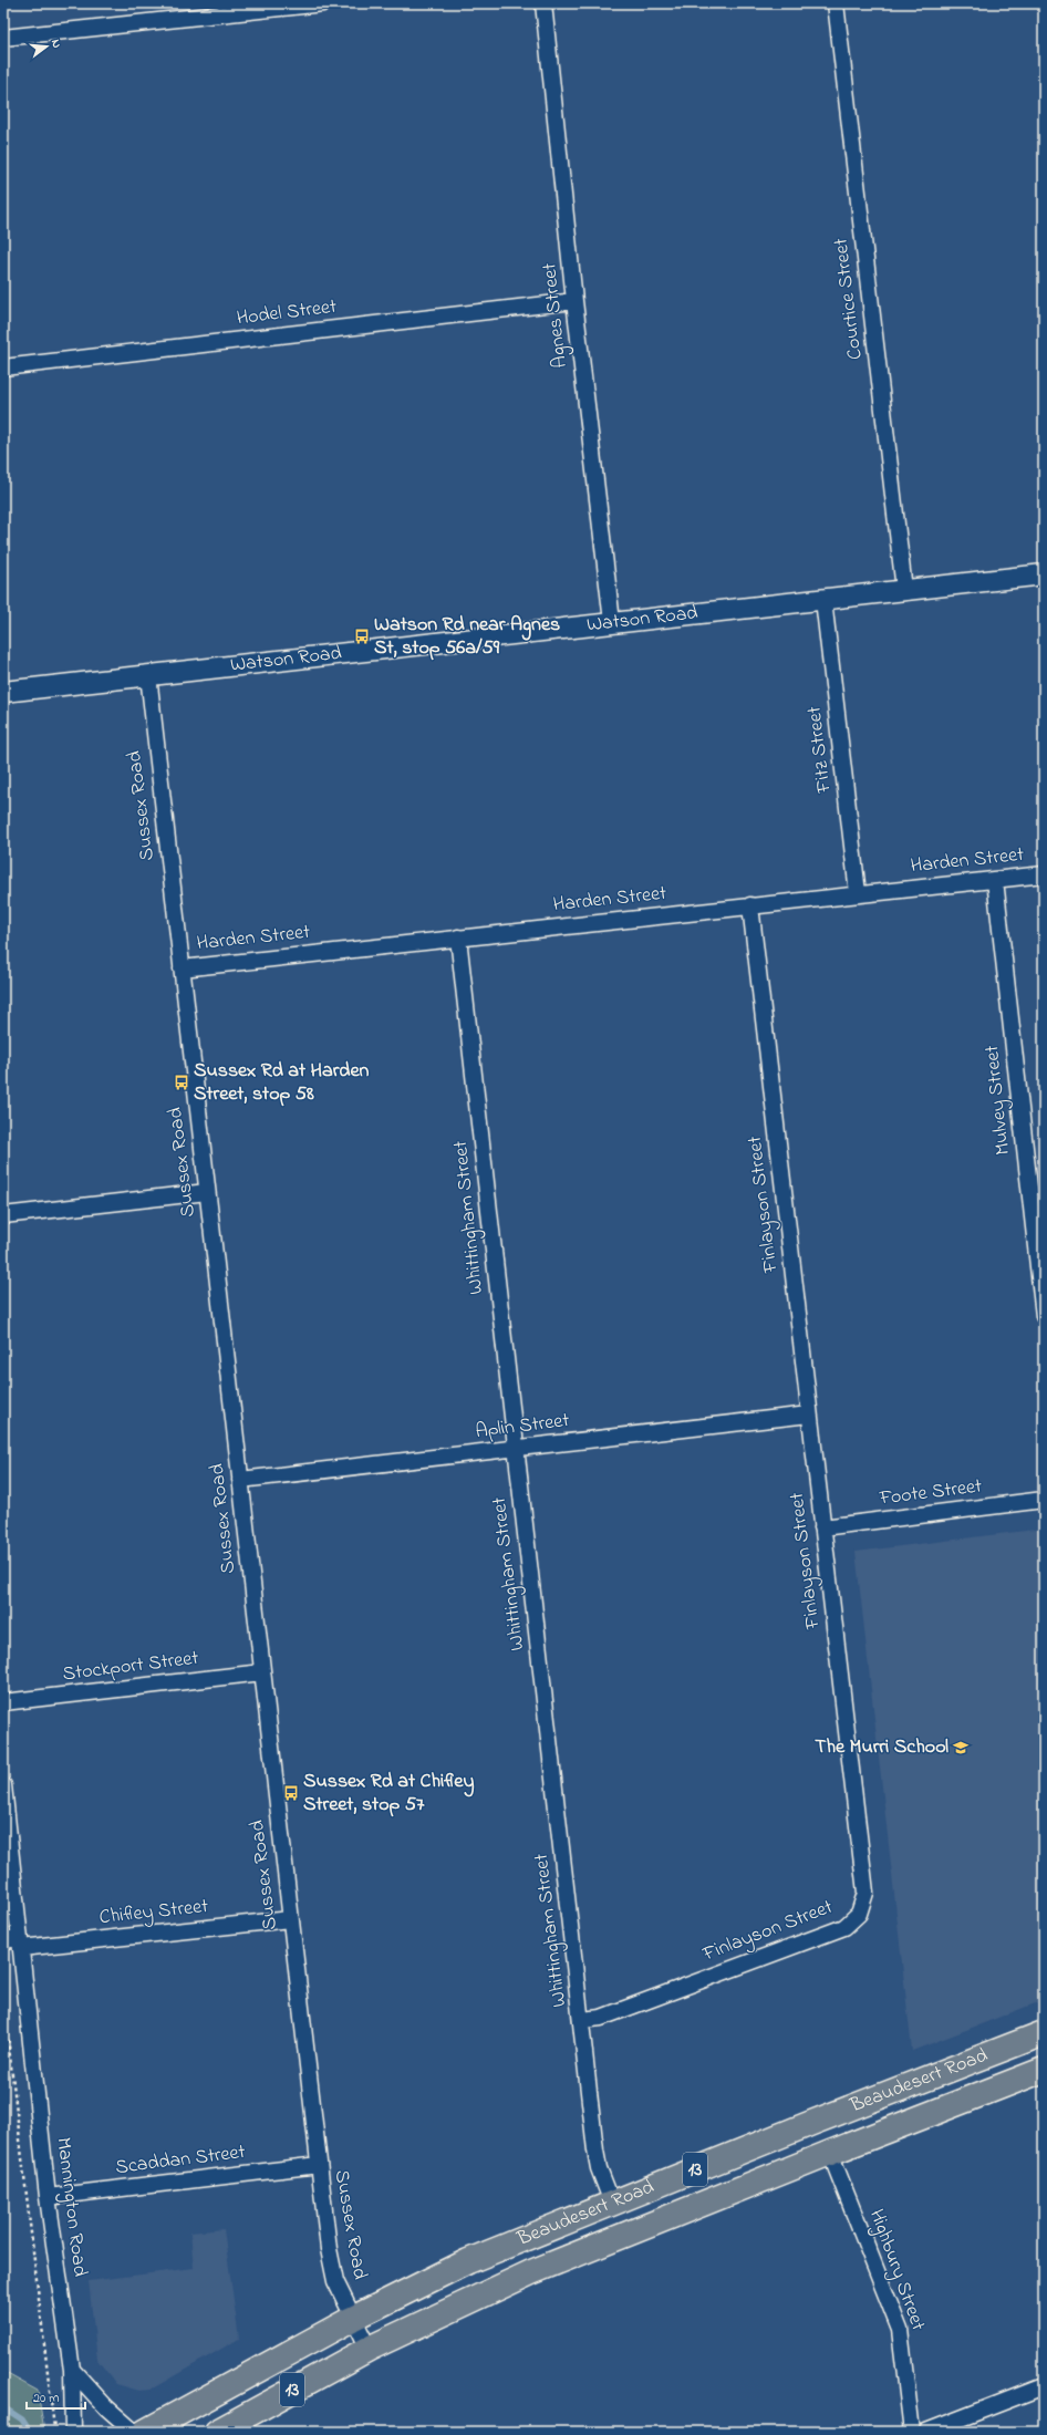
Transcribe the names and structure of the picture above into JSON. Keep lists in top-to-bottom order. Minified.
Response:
{"streets":{"highway":["Beaudesert Road","13"],"street":["Courtice Street","Hodel Street","Agnes Street","Watson Road","Fitz Street","Sussex Road","Harden Street","Mulvey Street","Finlayson Street","Whittingham Street","Aplin Street","Foote Street","Stockport Street","Chifley Street","Scaddan Street","Mannington Road","Highbury Street"]},"crossings":[["Courtice Street","Watson Road"],["Hodel Street","Agnes Street"],["Agnes Street","Watson Road"],["Watson Road","Fitz Street"],["Watson Road","Sussex Road"],["Fitz Street","Harden Street"],["Sussex Road","Harden Street"],["Sussex Road","Aplin Street"],["Sussex Road","Stockport Street"],["Sussex Road","Chifley Street"],["Sussex Road","Beaudesert Road"],["Sussex Road","Scaddan Street"],["Harden Street","Mulvey Street"],["Harden Street","Finlayson Street"],["Harden Street","Whittingham Street"],["Finlayson Street","Whittingham Street"],["Finlayson Street","Aplin Street"],["Finlayson Street","Foote Street"],["Whittingham Street","Aplin Street"],["Whittingham Street","Beaudesert Road"],["Chifley Street","Mannington Road"],["Beaudesert Road","Highbury Street"],["Scaddan Street","Mannington Road"]],"places":{"bus stop":["Watson Rd near Agnes St, stop 56a/59","Sussex Rd at Harden Street, stop 58","Sussex Rd at Chifley Street, stop 57"],"school or university":["The Murri School"]},"scale_bar":"20 m","north":"right"}
